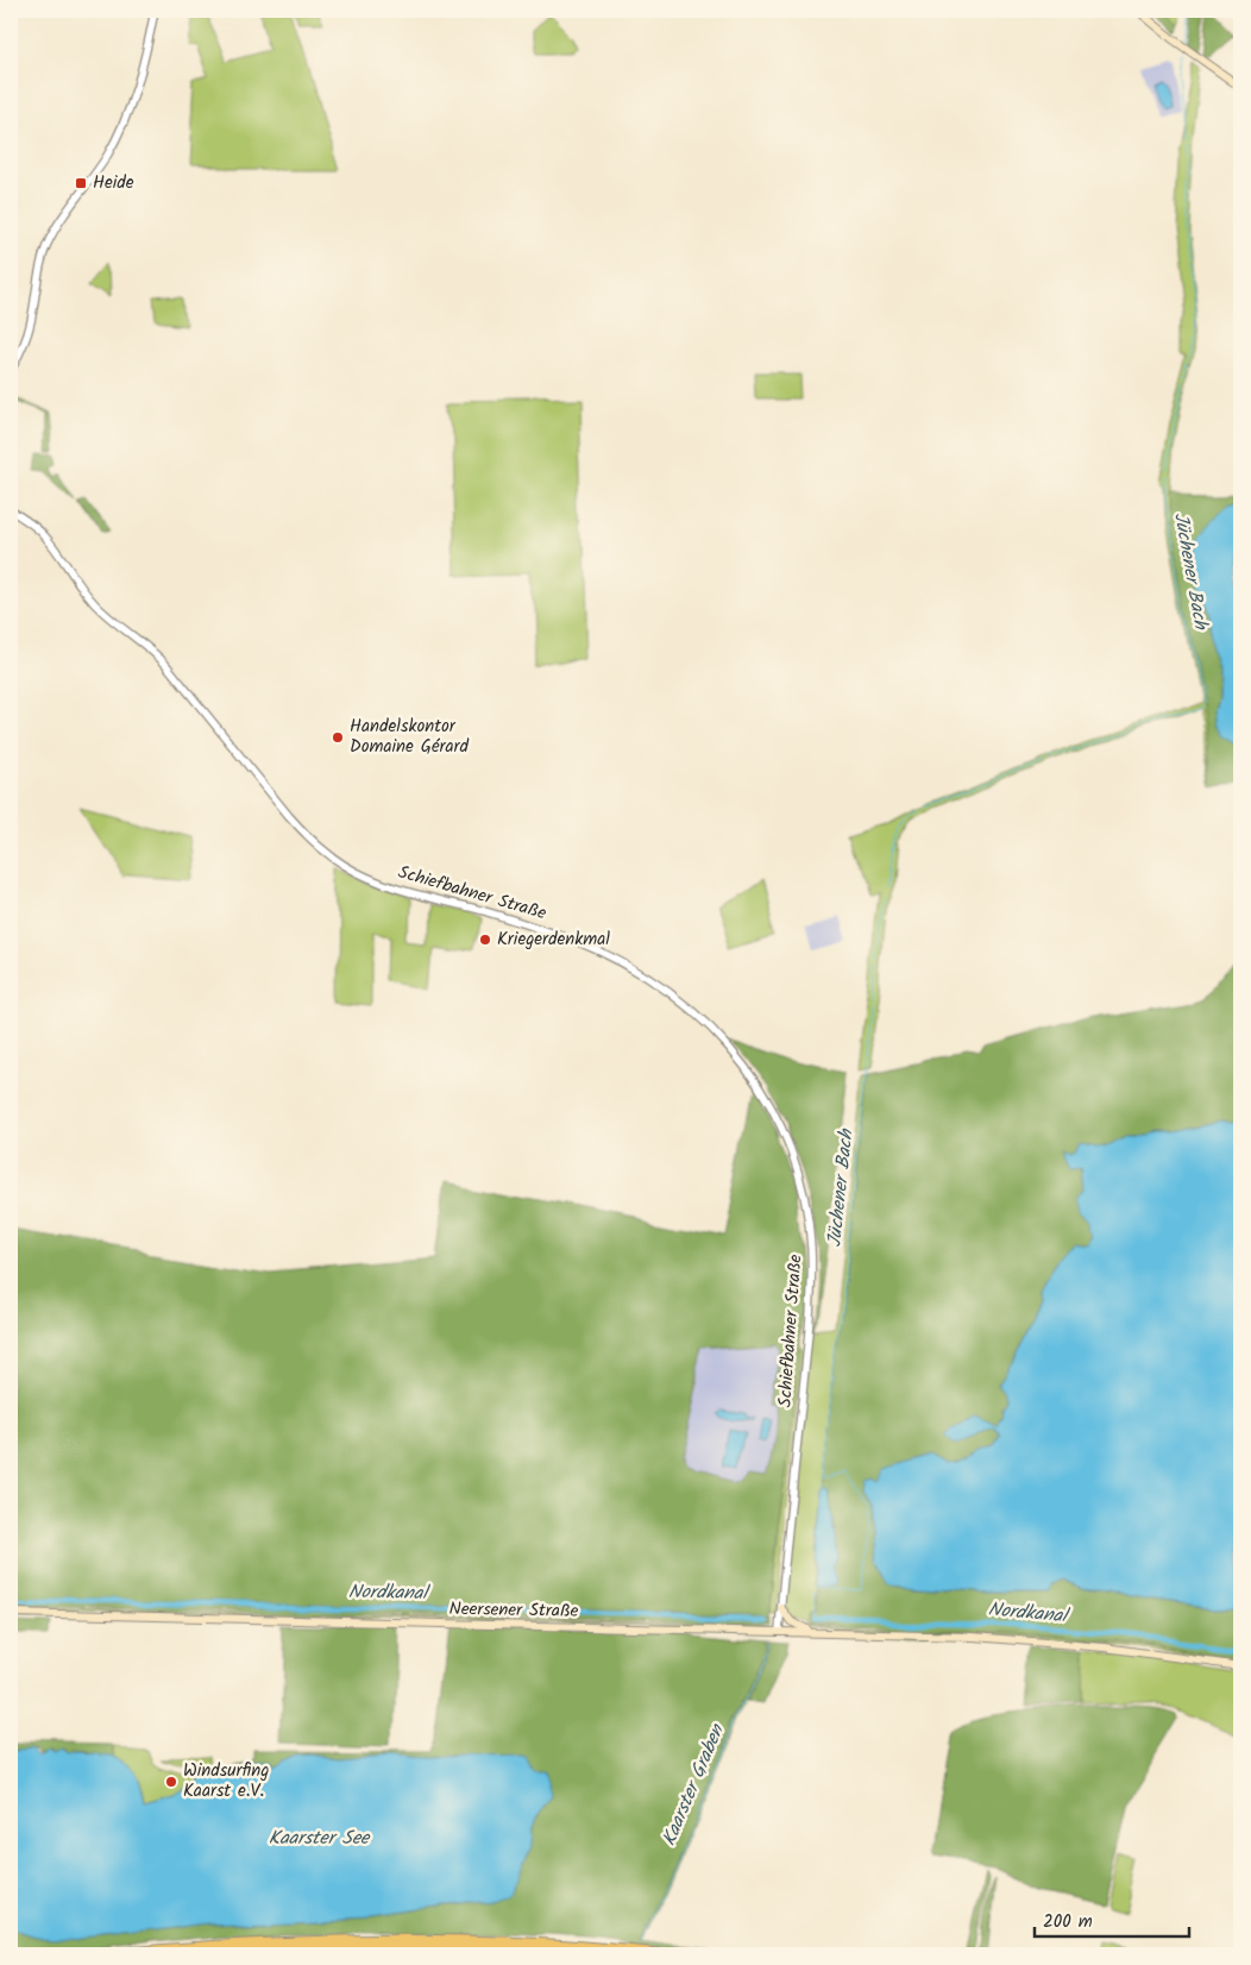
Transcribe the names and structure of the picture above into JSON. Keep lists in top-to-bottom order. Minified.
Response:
{"streets":{"main road":["Neersener Straße"],"street":["Schiefbahner Straße"]},"crossings":[["Schiefbahner Straße","Neersener Straße"]],"water":["Jüchener Bach","Nordkanal","Kaarster Graben","Kaarster See"],"places":{"transit":["Heide"],"other":["Handelskontor Domaine Gérard","Kriegerdenkmal","Windsurfing Kaarst e.V."]},"scale_bar":"200 m"}
